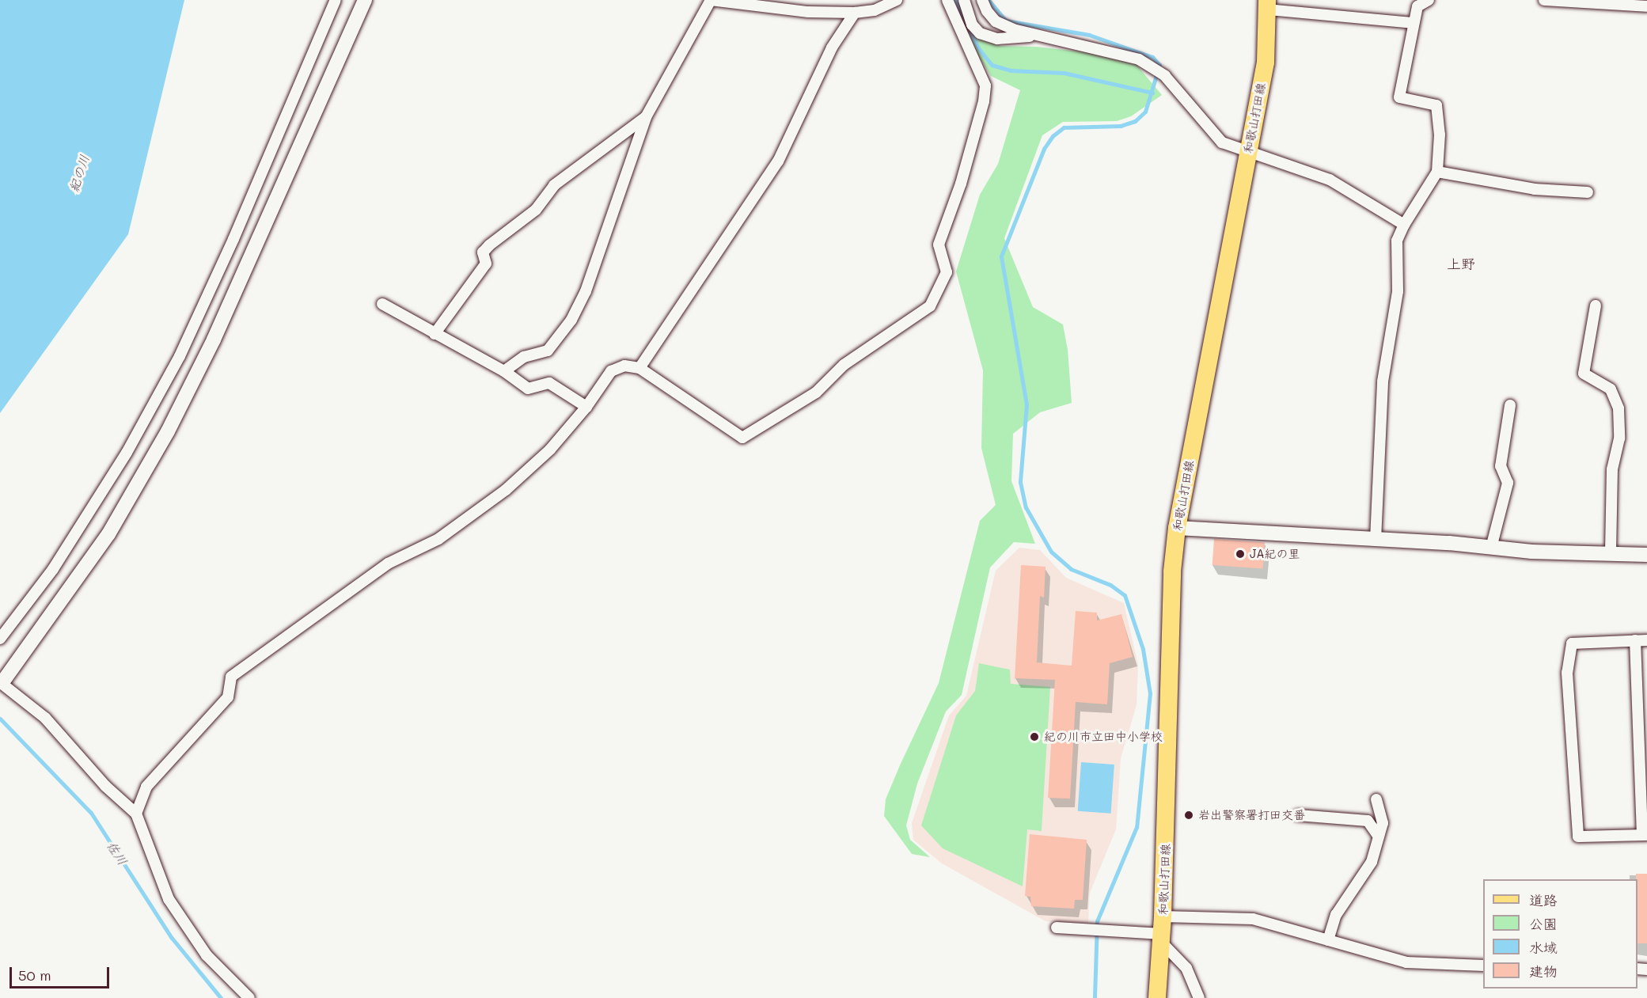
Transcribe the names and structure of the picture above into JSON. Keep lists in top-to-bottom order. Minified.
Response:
{"streets":{"main road":["和歌山打田線"]},"districts":["上野"],"water":["紀の川","佐川"],"places":["JA紀の里","紀の川市立田中小学校","岩出警察署打田交番"],"legend":["道路","公園","水域","建物"],"scale_bar":"50 m"}
